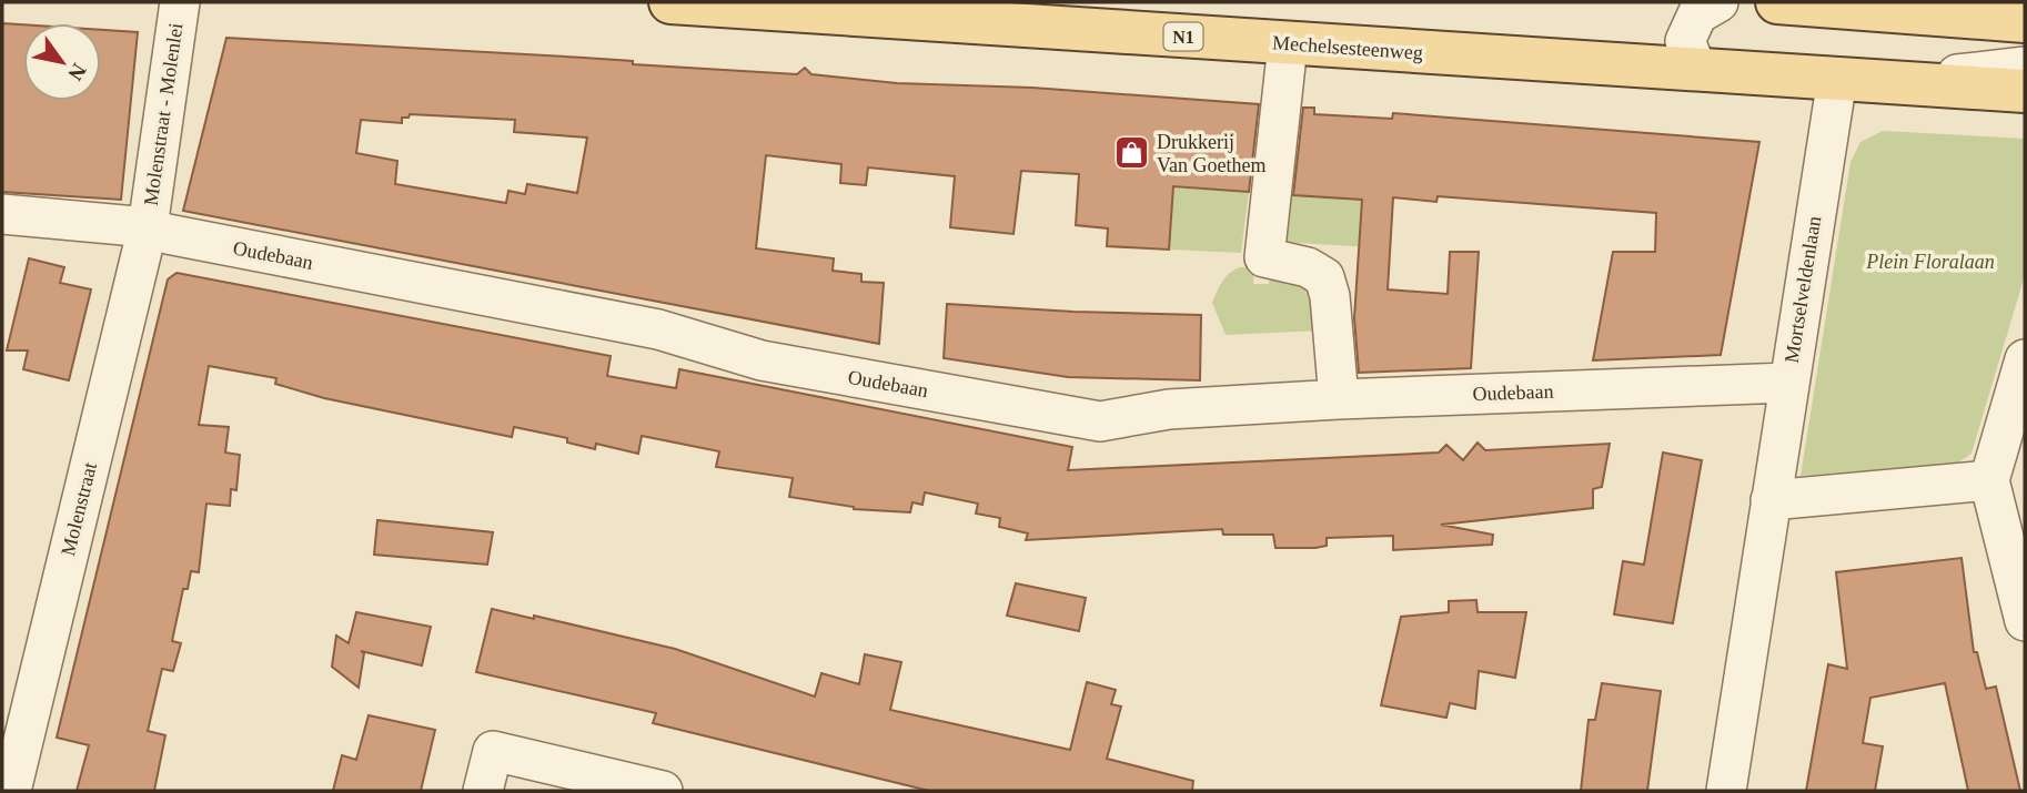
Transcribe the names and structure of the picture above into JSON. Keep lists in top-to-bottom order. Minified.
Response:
{"streets":{"main road":["N1","Mechelsesteenweg"],"street":["Molenstraat - Molenlei","Oudebaan","Mortselveldenlaan","Molenstraat"]},"crossings":[["Mechelsesteenweg","Mortselveldenlaan"],["Molenstraat - Molenlei","Oudebaan"],["Molenstraat - Molenlei","Molenstraat"],["Oudebaan","Mortselveldenlaan"],["Oudebaan","Molenstraat"]],"parks":["Plein Floralaan"],"places":{"shop":["Drukkerij Van Goethem"]},"north":"bottom right"}
